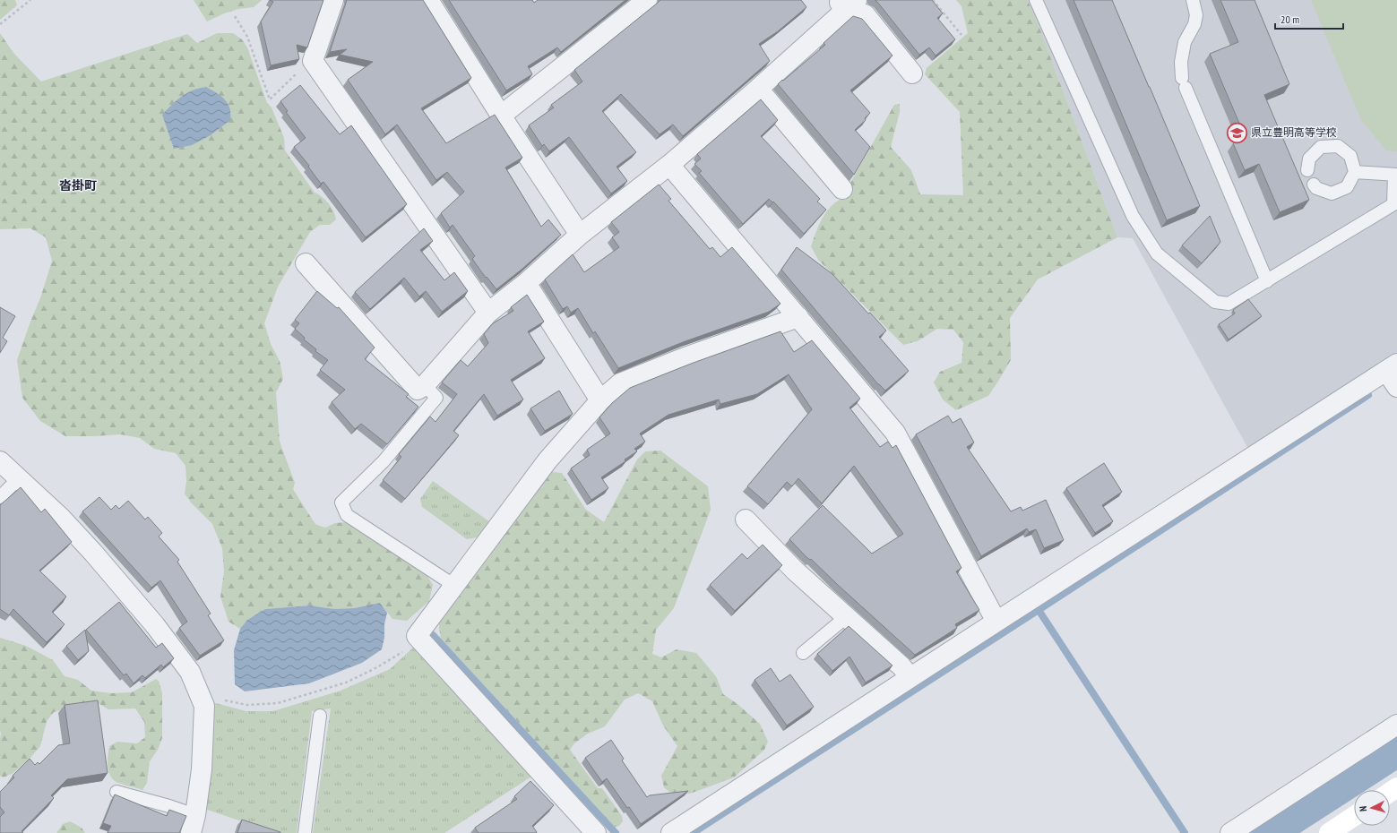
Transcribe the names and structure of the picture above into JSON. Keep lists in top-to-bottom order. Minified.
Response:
{"districts":["沓掛町"],"places":{"school or university":["県立豊明高等学校"]},"scale_bar":"20 m","north":"left"}
